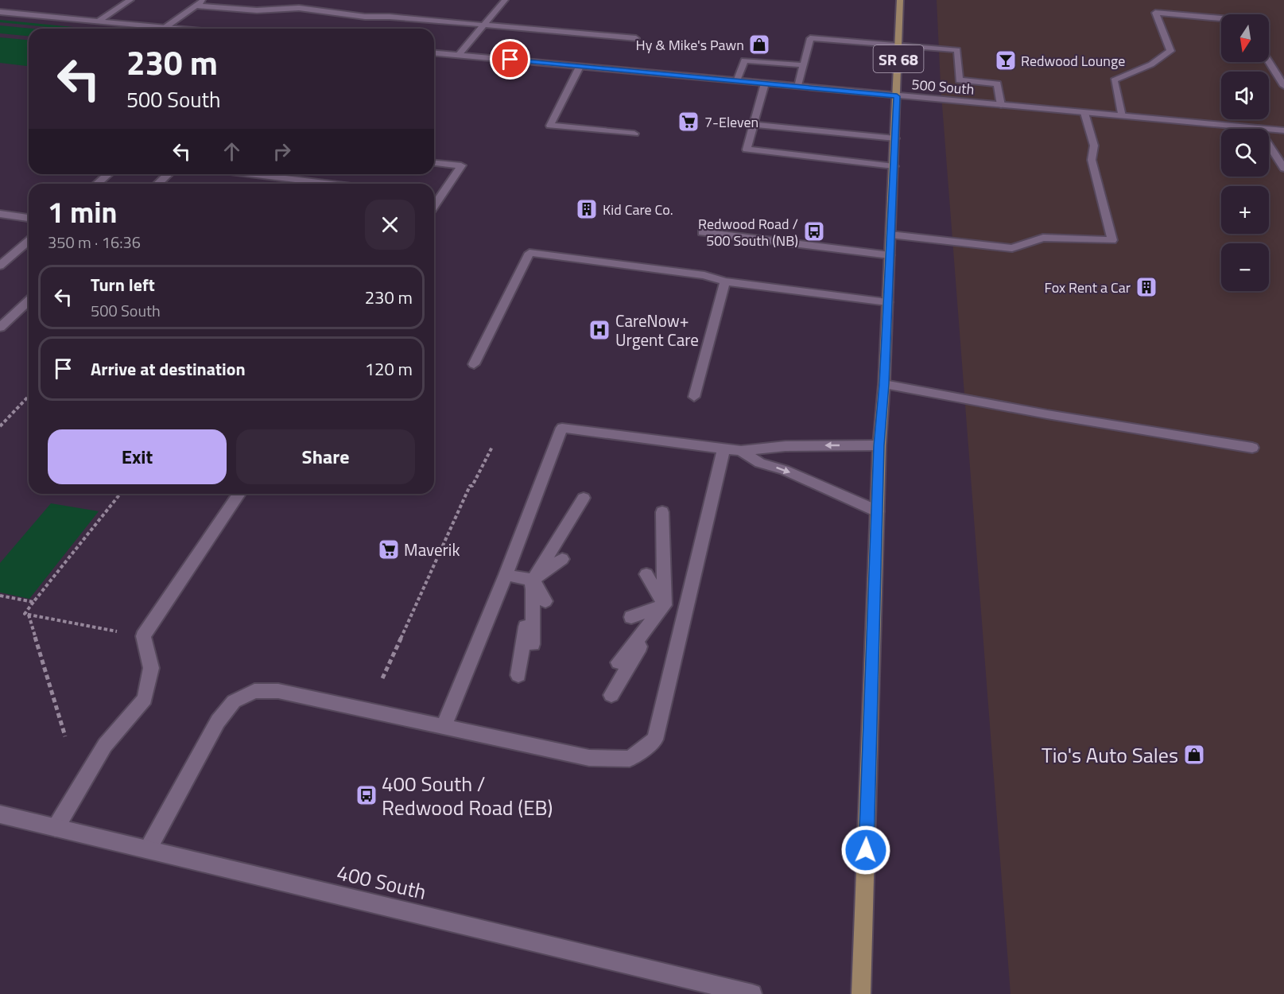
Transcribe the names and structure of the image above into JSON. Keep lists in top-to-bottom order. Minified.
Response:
{"streets":{"main road":["SR 68"],"street":["500 South","400 South"]},"crossings":[["SR 68","500 South"]],"places":{"shop":["Hy & Mike's Pawn","Tio's Auto Sales"],"bar":["Redwood Lounge"],"supermarket":["7-Eleven","Maverik"],"building":["Kid Care Co.","Fox Rent a Car"],"bus stop":["Redwood Road / 500 South (NB)","400 South / Redwood Road (EB)"],"hospital":["CareNow+ Urgent Care"]},"north":"bottom","page":{"map_buttons":["+","−"],"turn":["230 m","500 South"],"heading":["1 min","350 m · 16:36"],"list":[{"name":"Turn left","note":"500 South","value":"230 m"},{"name":"Arrive at destination","value":"120 m"}],"buttons":["Exit","Share"]}}
